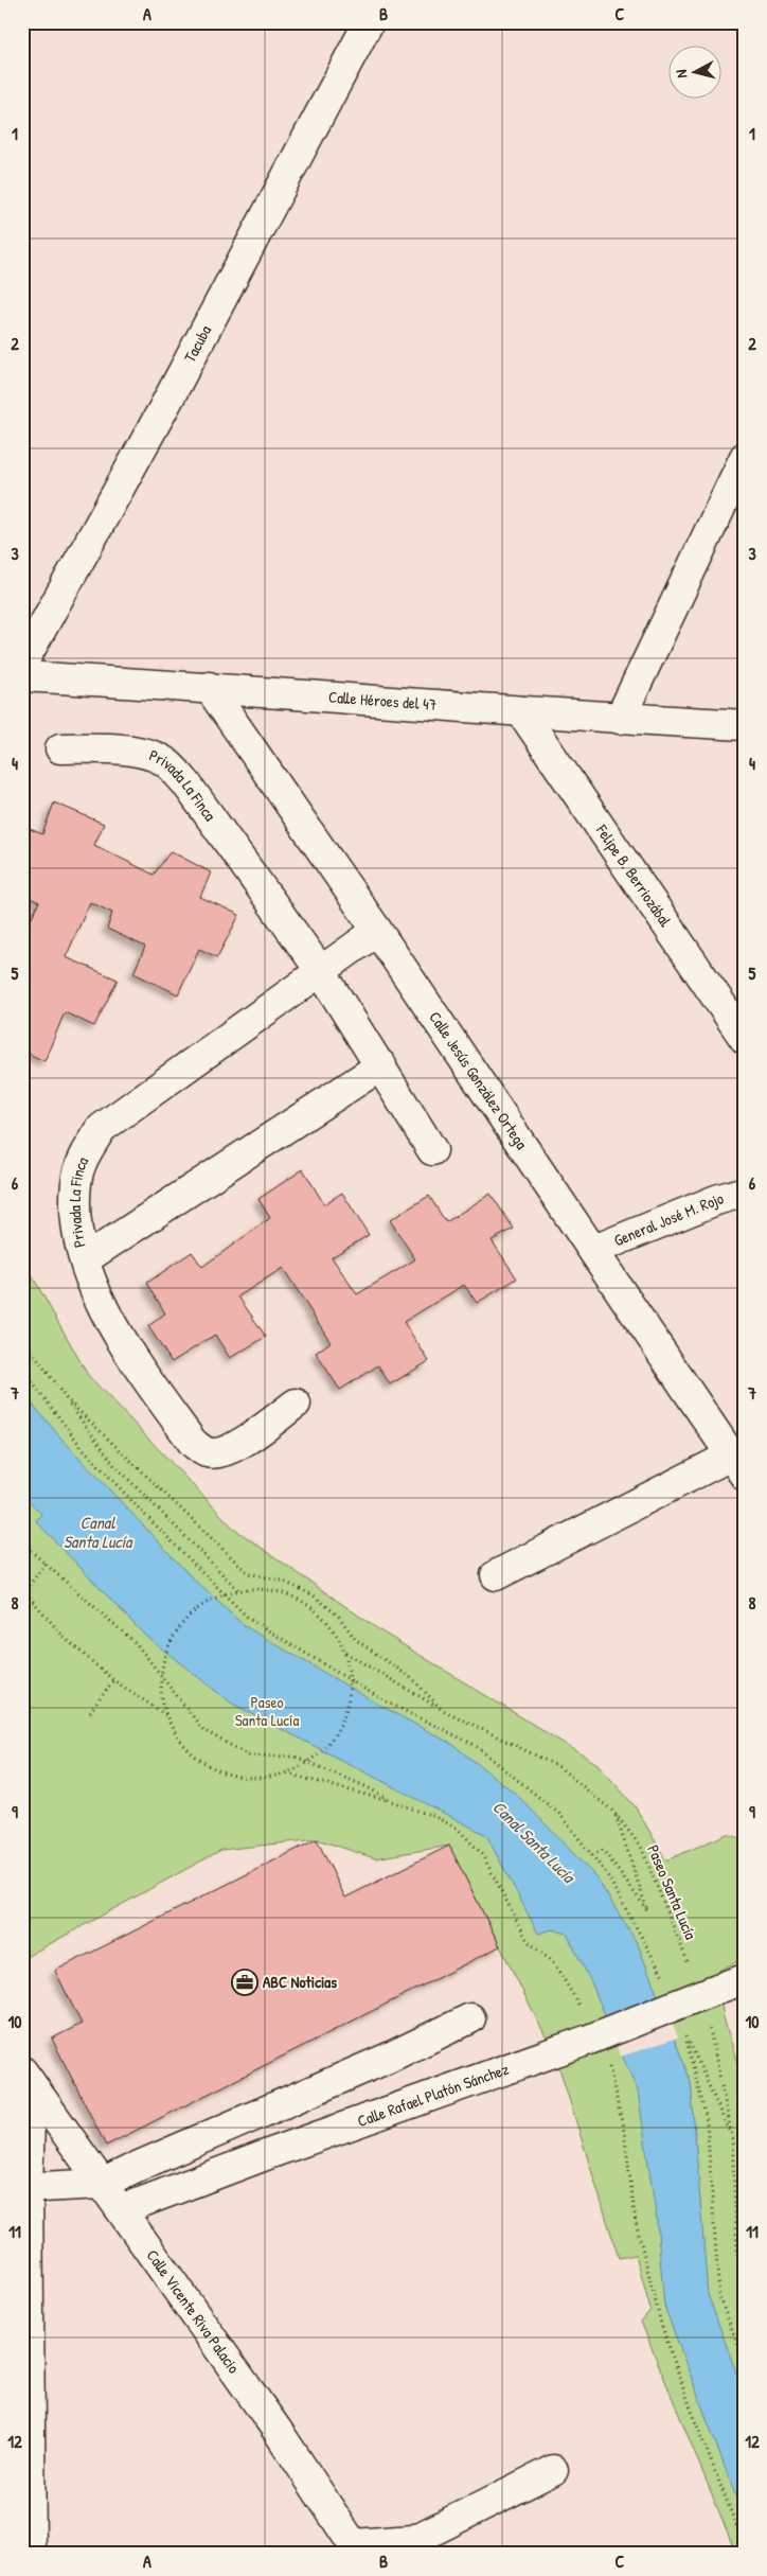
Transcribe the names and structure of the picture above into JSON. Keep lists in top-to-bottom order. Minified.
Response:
{"streets":{"street":["Tacuba","Calle Héroes del 47","Privada La Finca","Felipe B. Berriozábal","Calle Jesús González Ortega","General José M. Rojo","Calle Rafael Platón Sánchez","Calle Vicente Riva Palacio"],"path":["Paseo Santa Lucía"]},"crossings":[["Calle Héroes del 47","Felipe B. Berriozábal"],["Calle Héroes del 47","Calle Jesús González Ortega"],["Privada La Finca","Calle Jesús González Ortega"],["Calle Jesús González Ortega","General José M. Rojo"],["Calle Rafael Platón Sánchez","Calle Vicente Riva Palacio"]],"water":["Canal Santa Lucía"],"parks":["Paseo Santa Lucía"],"places":{"office":["ABC Noticias"]},"north":"left","grid":{"columns":["A","B","C"],"rows":["1","2","3","4","5","6","7","8","9","10","11","12"]}}
